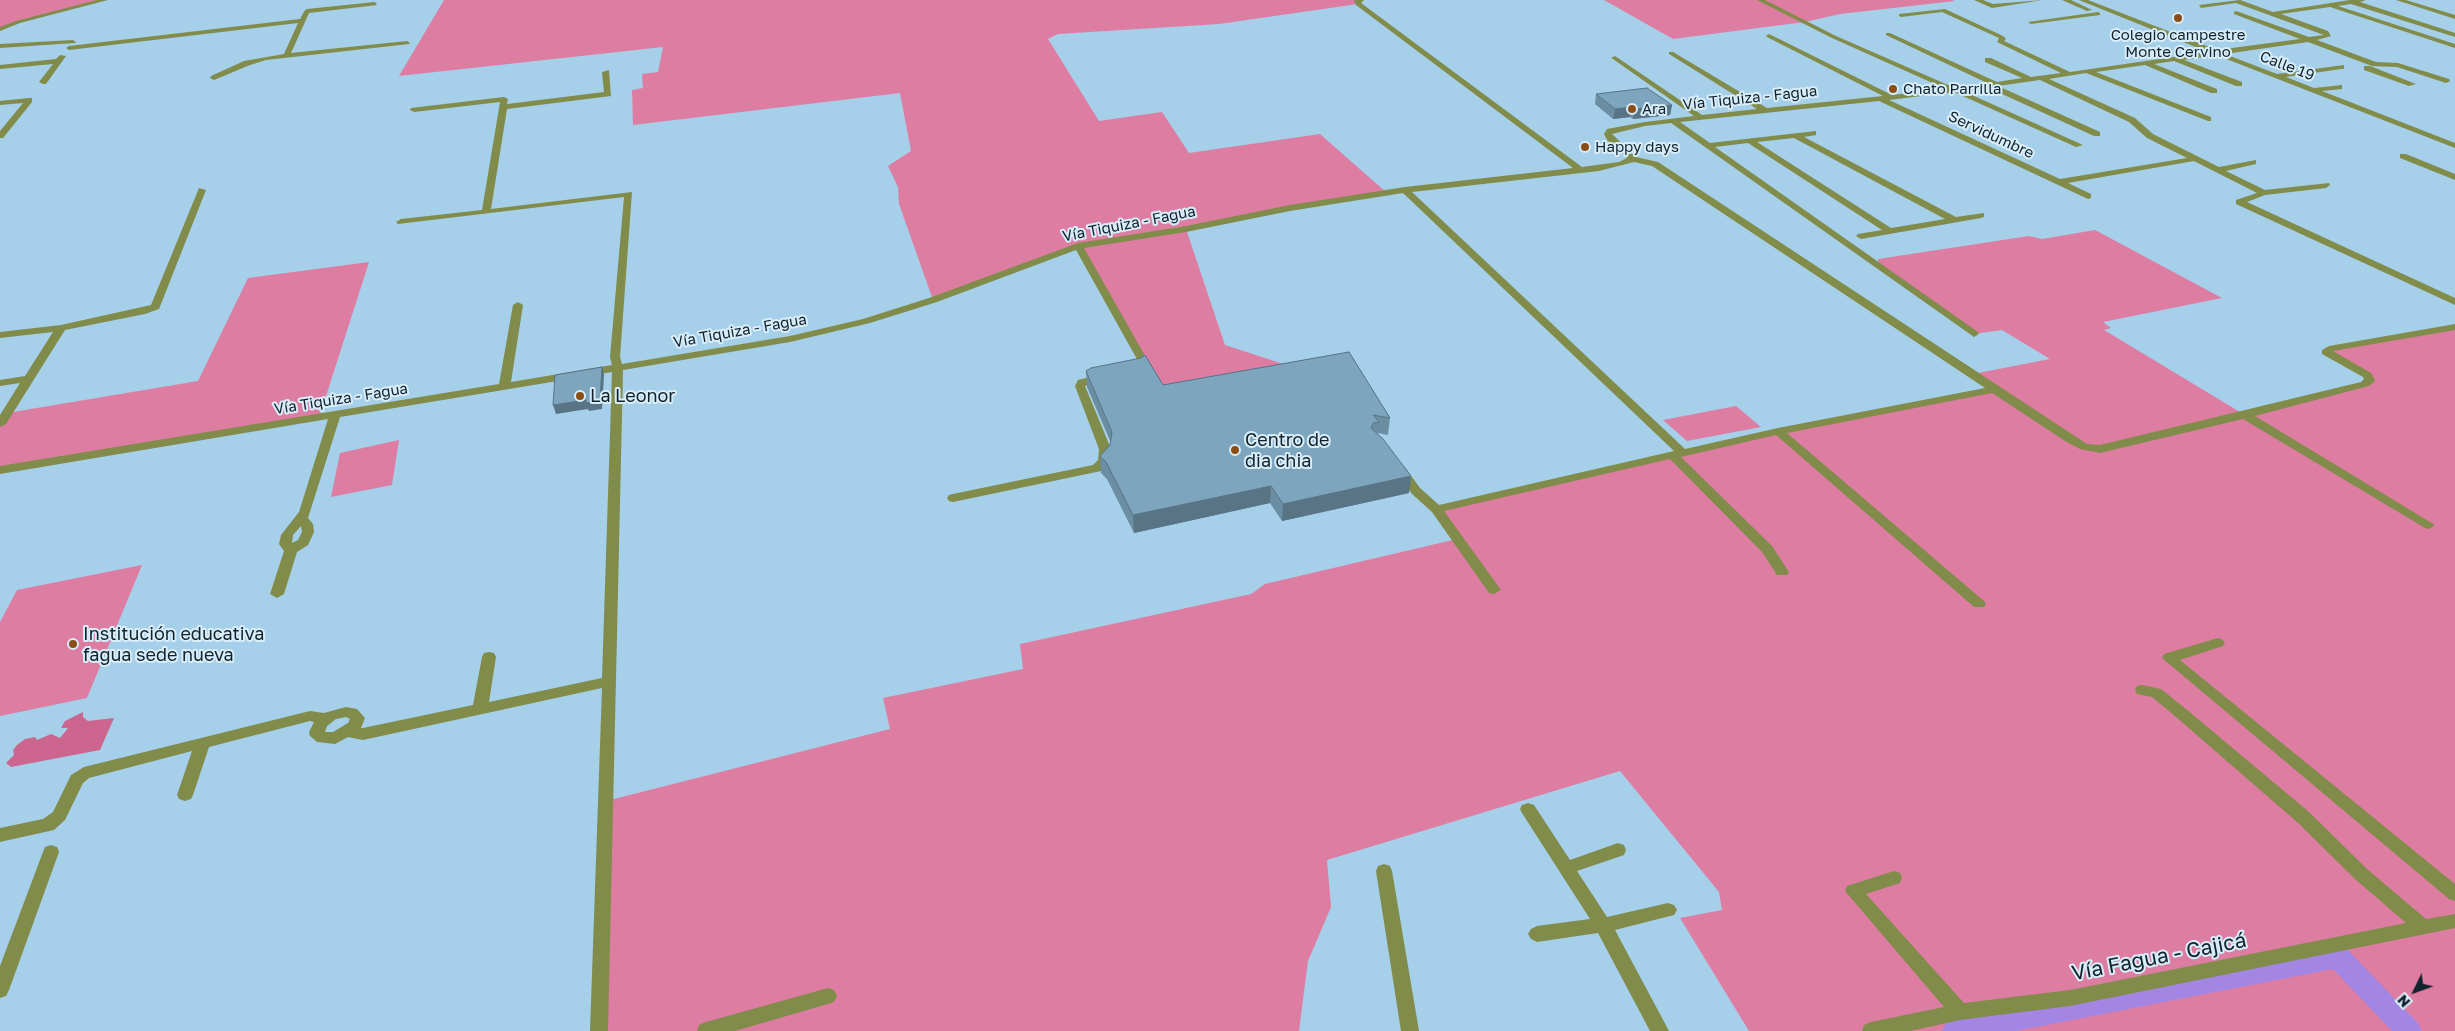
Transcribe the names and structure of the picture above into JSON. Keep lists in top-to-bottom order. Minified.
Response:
{"streets":{"street":["Calle 19","Vía Tiquiza - Fagua","Servidumbre","Vía Fagua - Cajicá"]},"crossings":[["Calle 19","Vía Tiquiza - Fagua"],["Vía Tiquiza - Fagua","Servidumbre"]],"places":["Colegio campestre Monte Cervino","Chato Parrilla","Ara","Happy days","La Leonor","Centro de dia chia","Institución educativa fagua sede nueva"],"north":"bottom left"}
